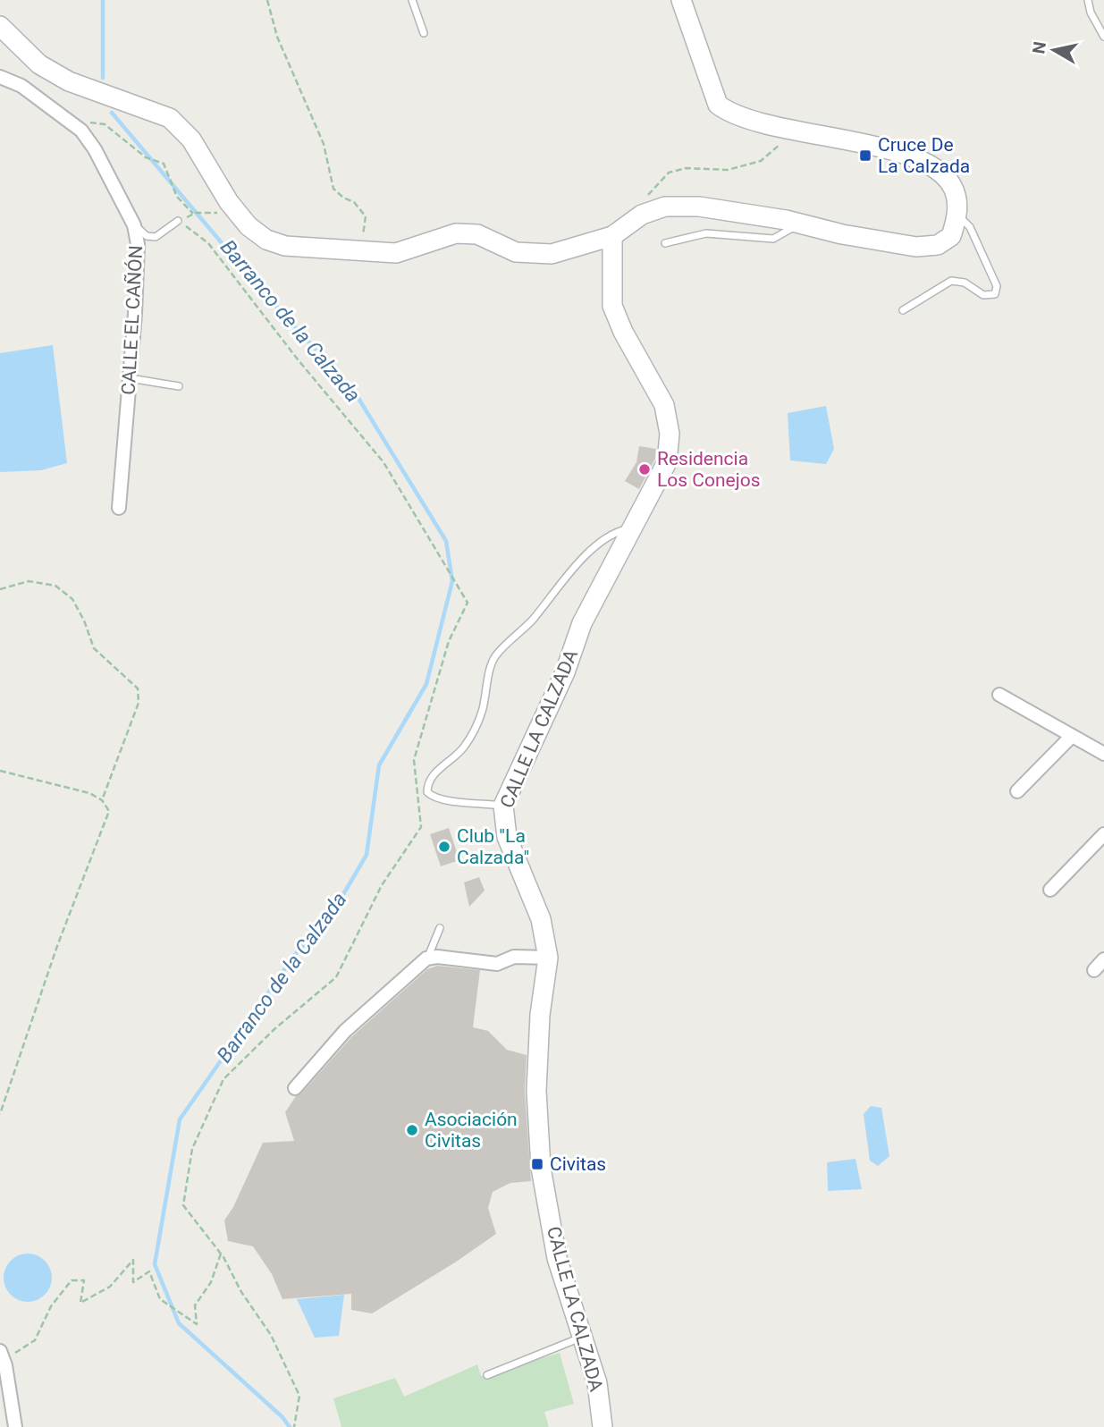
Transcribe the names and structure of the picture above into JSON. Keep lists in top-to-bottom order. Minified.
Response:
{"streets":{"main road":["CALLE LA CALZADA"],"street":["CALLE EL CAÑÓN"]},"water":["Barranco de la Calzada"],"places":{"transit":["Cruce De La Calzada","Civitas"],"other":["Residencia Los Conejos","Club \"La Calzada\"","Asociación Civitas"]},"north":"left"}
